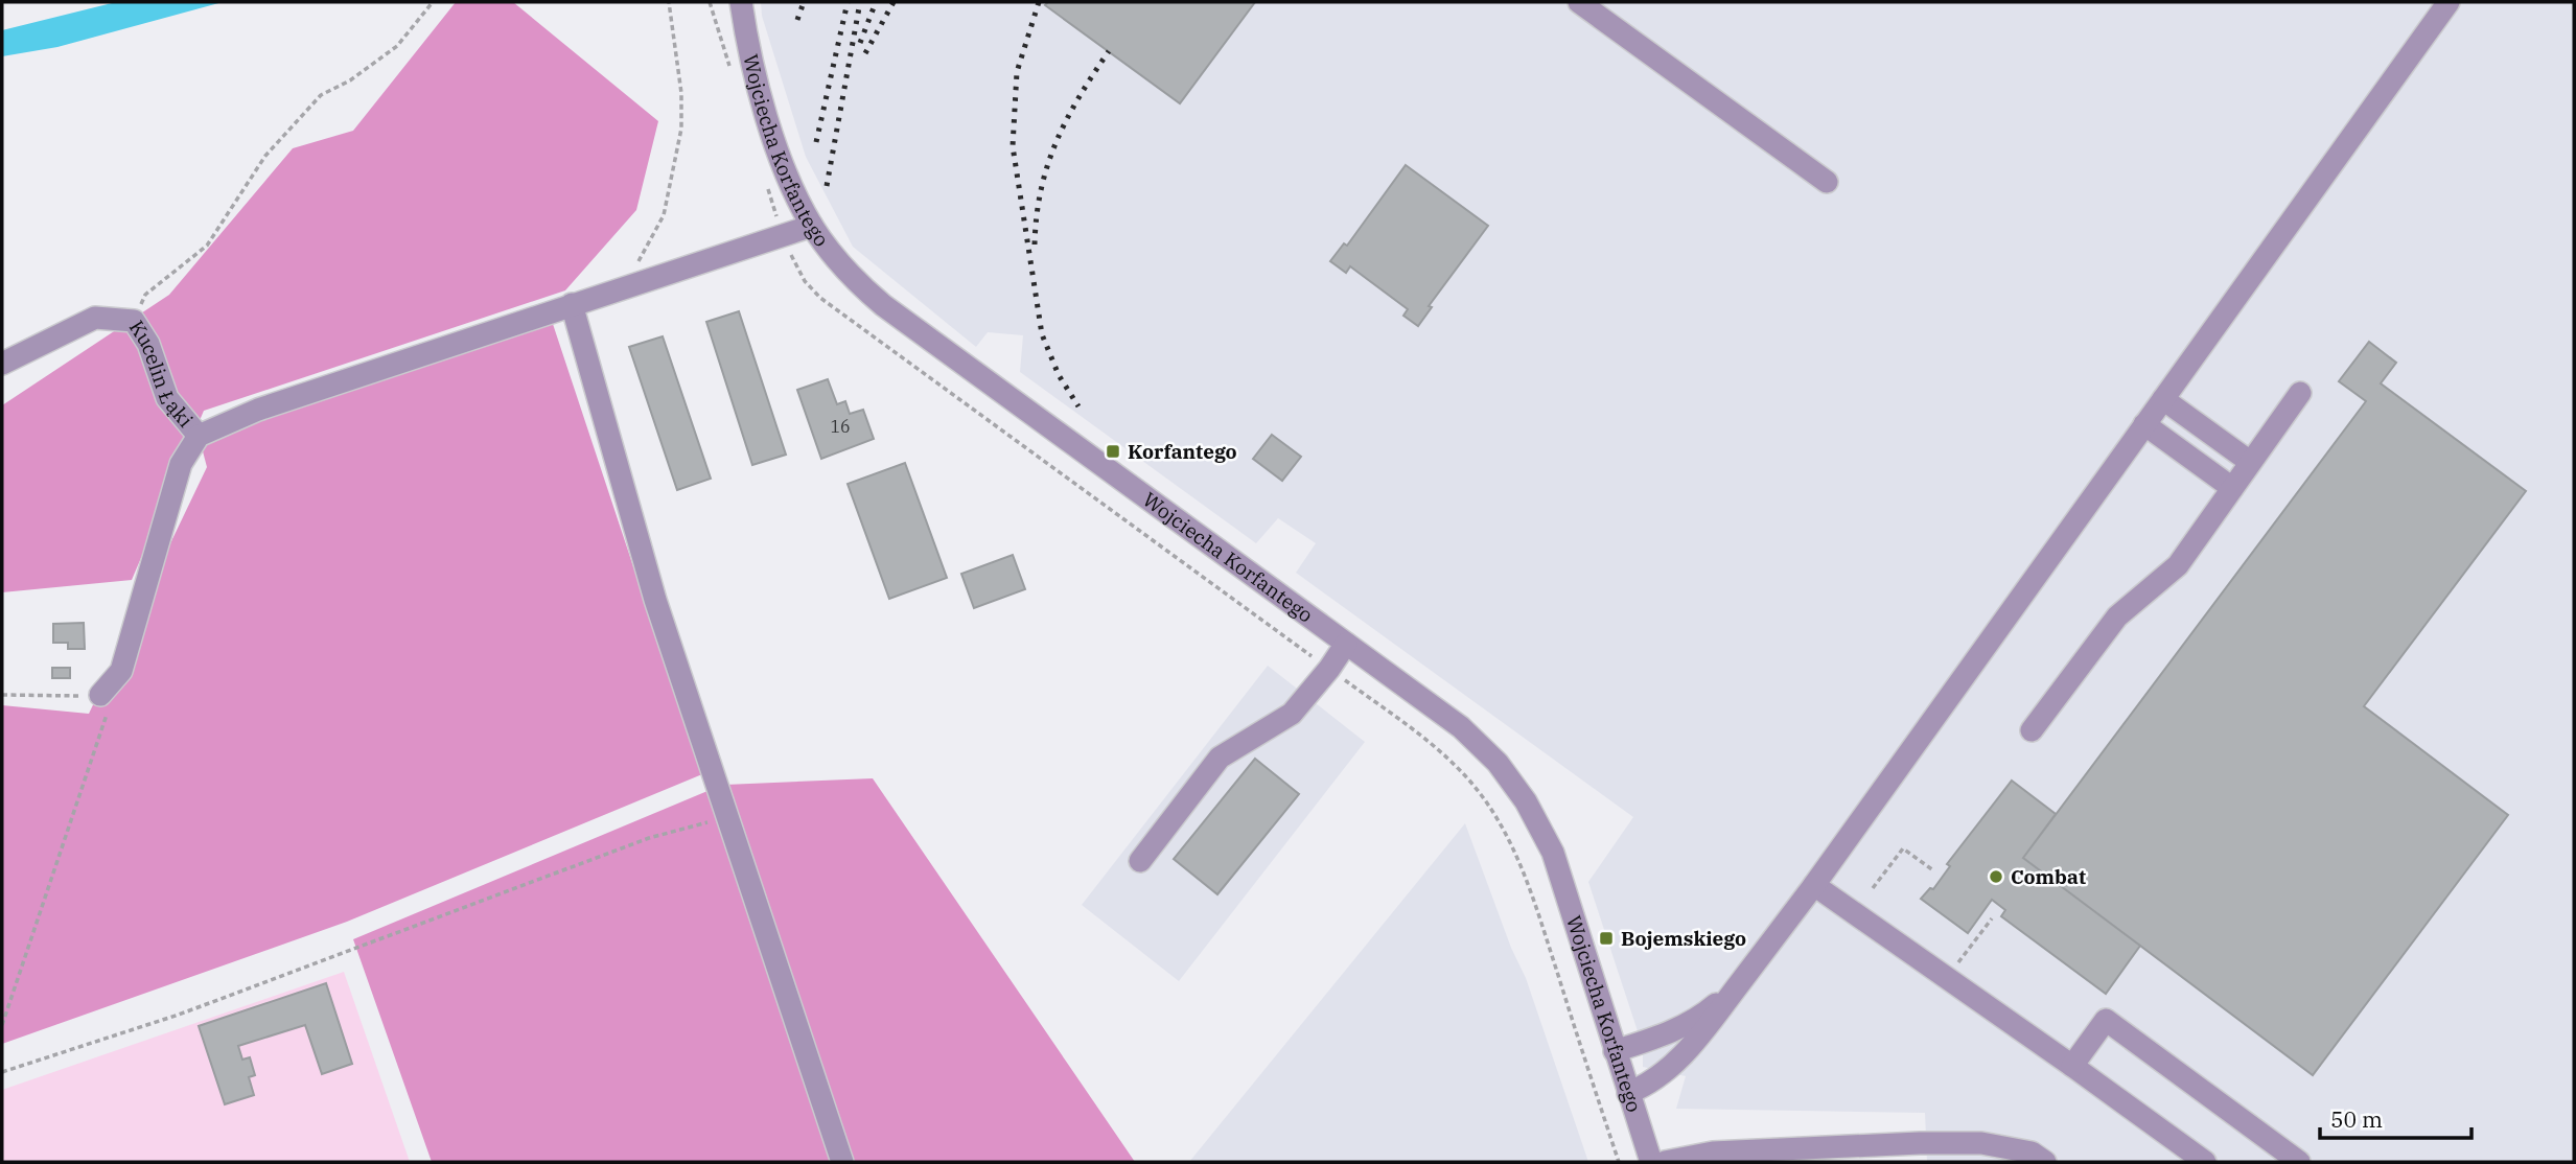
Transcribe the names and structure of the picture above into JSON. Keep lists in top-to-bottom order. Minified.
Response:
{"streets":{"street":["Wojciecha Korfantego","Kucelin Łąki"]},"places":{"transit":["Korfantego","Bojemskiego"],"other":["Combat"]},"house_numbers":["16"],"scale_bar":"50 m"}
